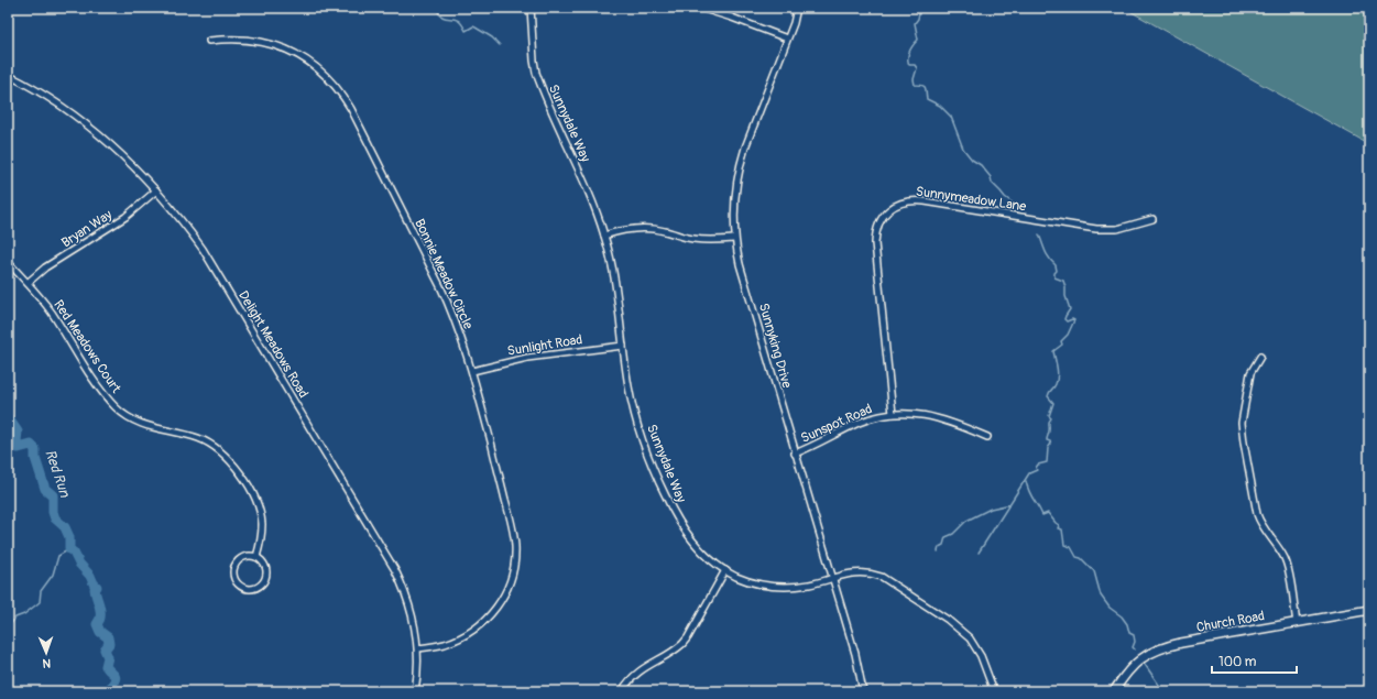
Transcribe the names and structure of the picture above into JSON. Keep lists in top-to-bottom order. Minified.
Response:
{"streets":{"street":["Sunnydale Way","Sunnymeadow Lane","Bryan Way","Bonnie Meadow Circle","Delight Meadows Road","Sunlight Road","Sunnyking Drive","Red Meadows Court","Sunspot Road","Church Road"]},"crossings":[["Sunnydale Way","Sunlight Road"],["Sunnydale Way","Sunnyking Drive"],["Sunnymeadow Lane","Sunspot Road"],["Bryan Way","Delight Meadows Road"],["Bryan Way","Red Meadows Court"],["Bonnie Meadow Circle","Delight Meadows Road"],["Bonnie Meadow Circle","Sunlight Road"],["Sunnyking Drive","Sunspot Road"]],"water":["Red Run"],"scale_bar":"100 m","north":"bottom"}
